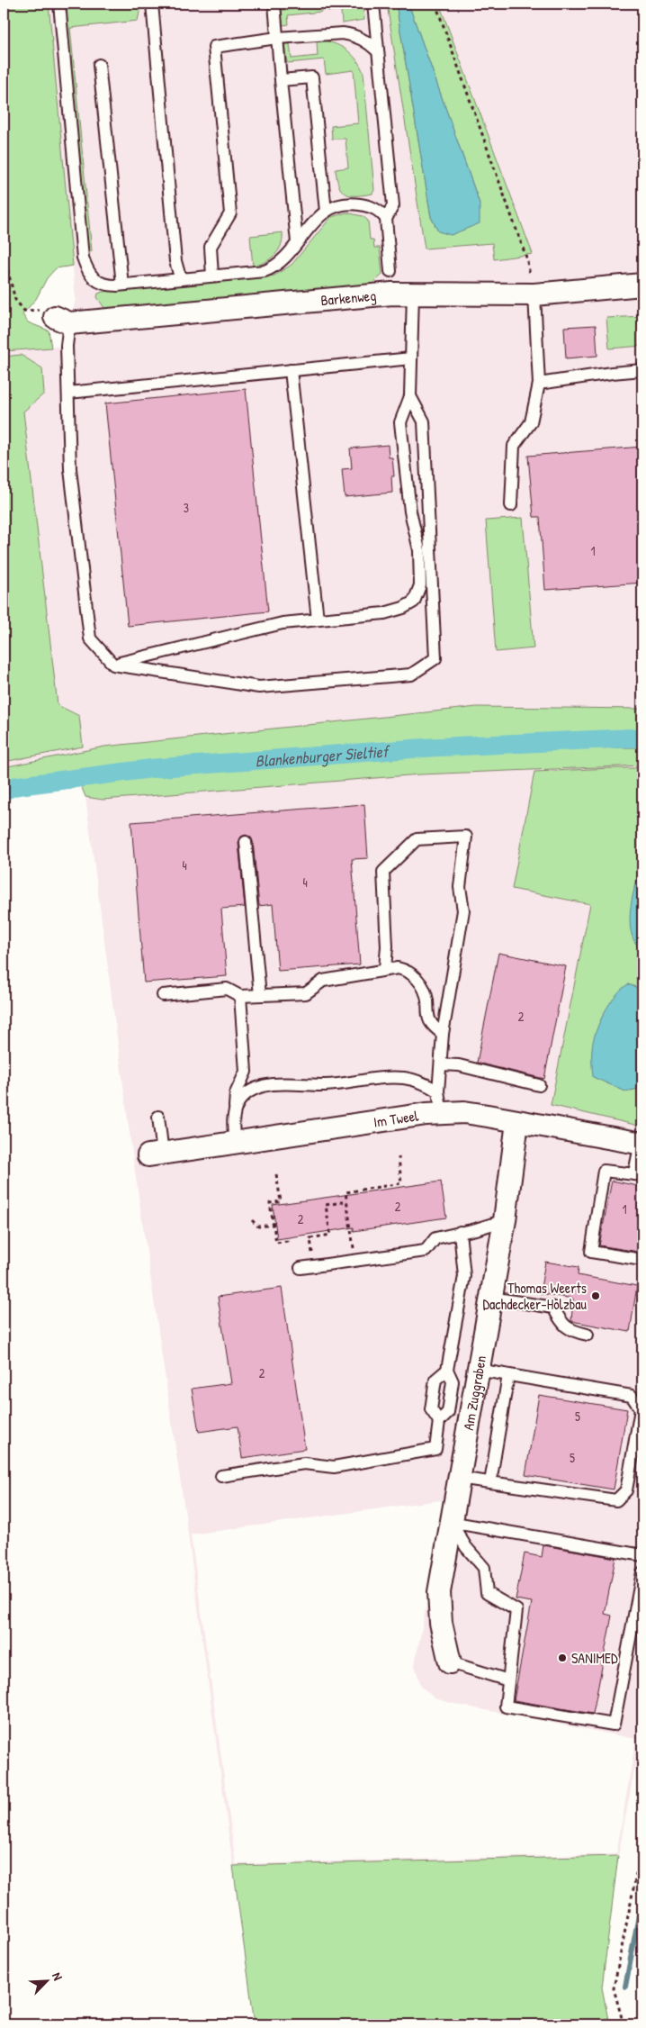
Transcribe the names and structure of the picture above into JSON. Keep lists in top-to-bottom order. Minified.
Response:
{"streets":{"street":["Barkenweg","Im Tweel","Am Zuggraben"]},"crossings":[["Im Tweel","Am Zuggraben"]],"water":["Blankenburger Sieltief"],"places":["Thomas Weerts Dachdecker-Holzbau","SANIMED"],"house_numbers":["3","1","4","4","2","2","1","2","2","5","5"],"north":"top right"}
